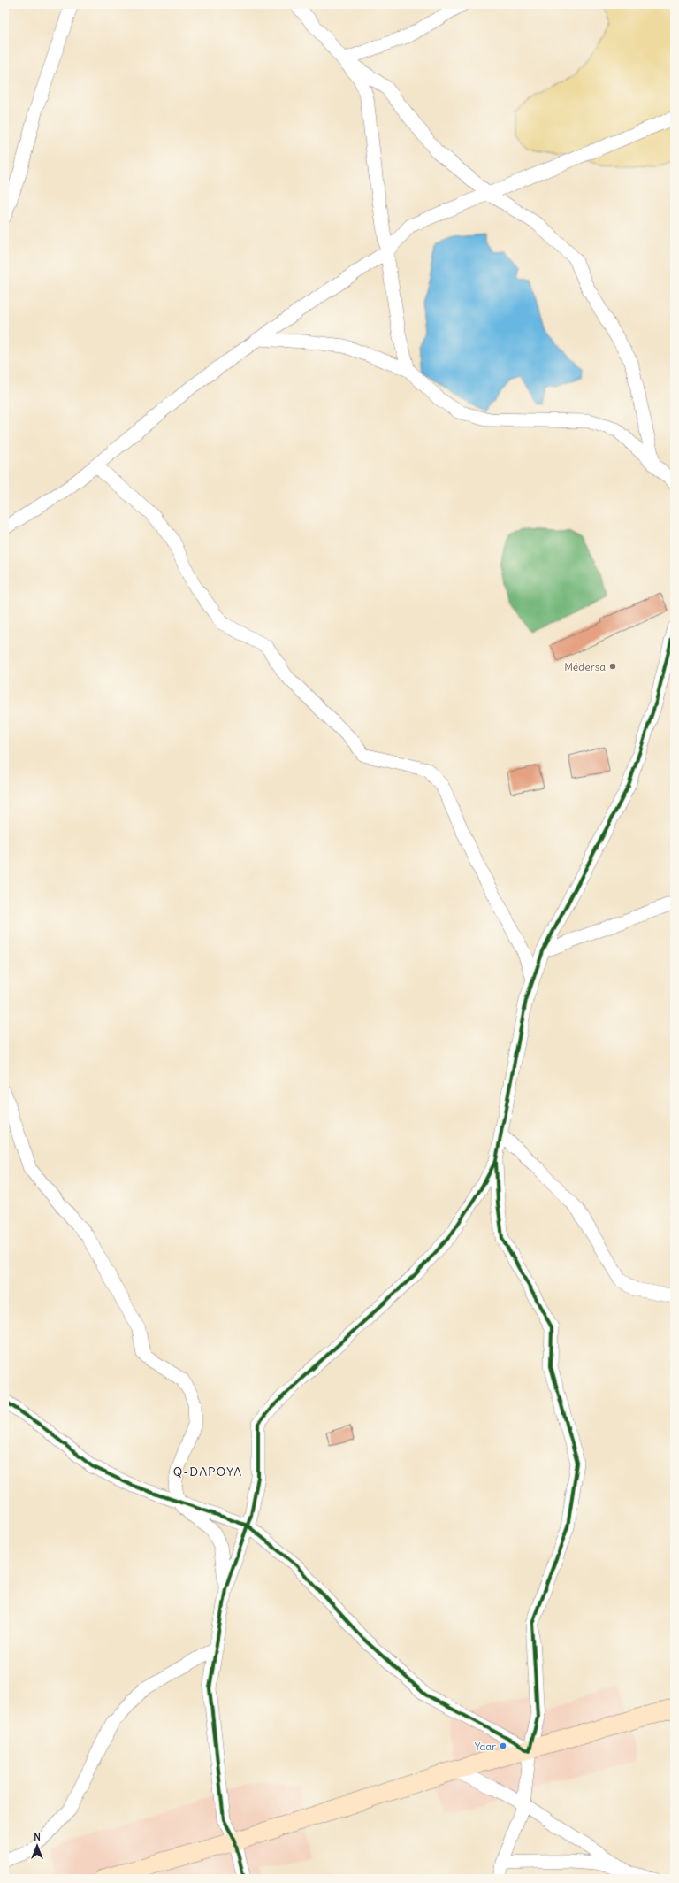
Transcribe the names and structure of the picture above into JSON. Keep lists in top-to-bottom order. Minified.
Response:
{"districts":["Q-DAPOYA"],"places":["Médersa","Yaar"],"north":"top"}
